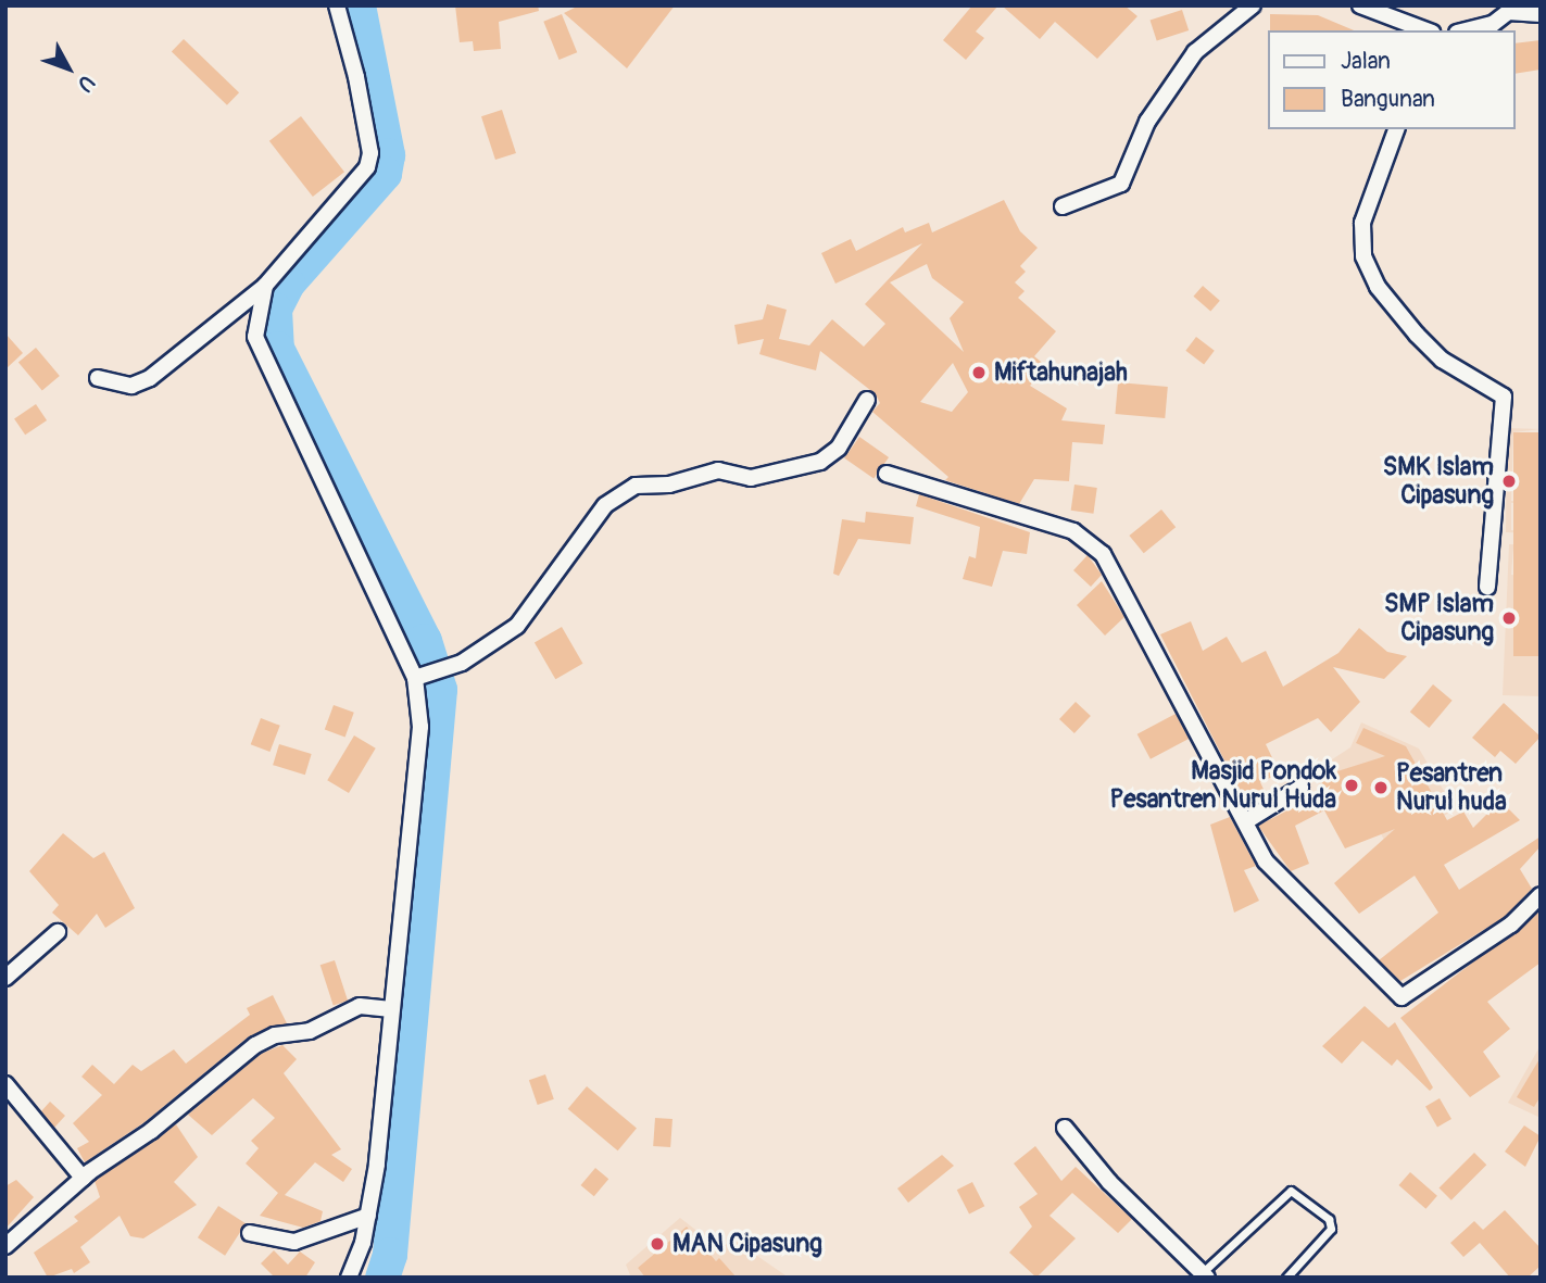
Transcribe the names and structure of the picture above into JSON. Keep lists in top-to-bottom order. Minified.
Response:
{"places":["Miftahunajah","SMK Islam Cipasung","SMP Islam Cipasung","Masjid Pondok Pesantren Nurul Huda","Pesantren Nurul huda","MAN Cipasung"],"legend":["Jalan","Bangunan"],"north":"bottom right"}
